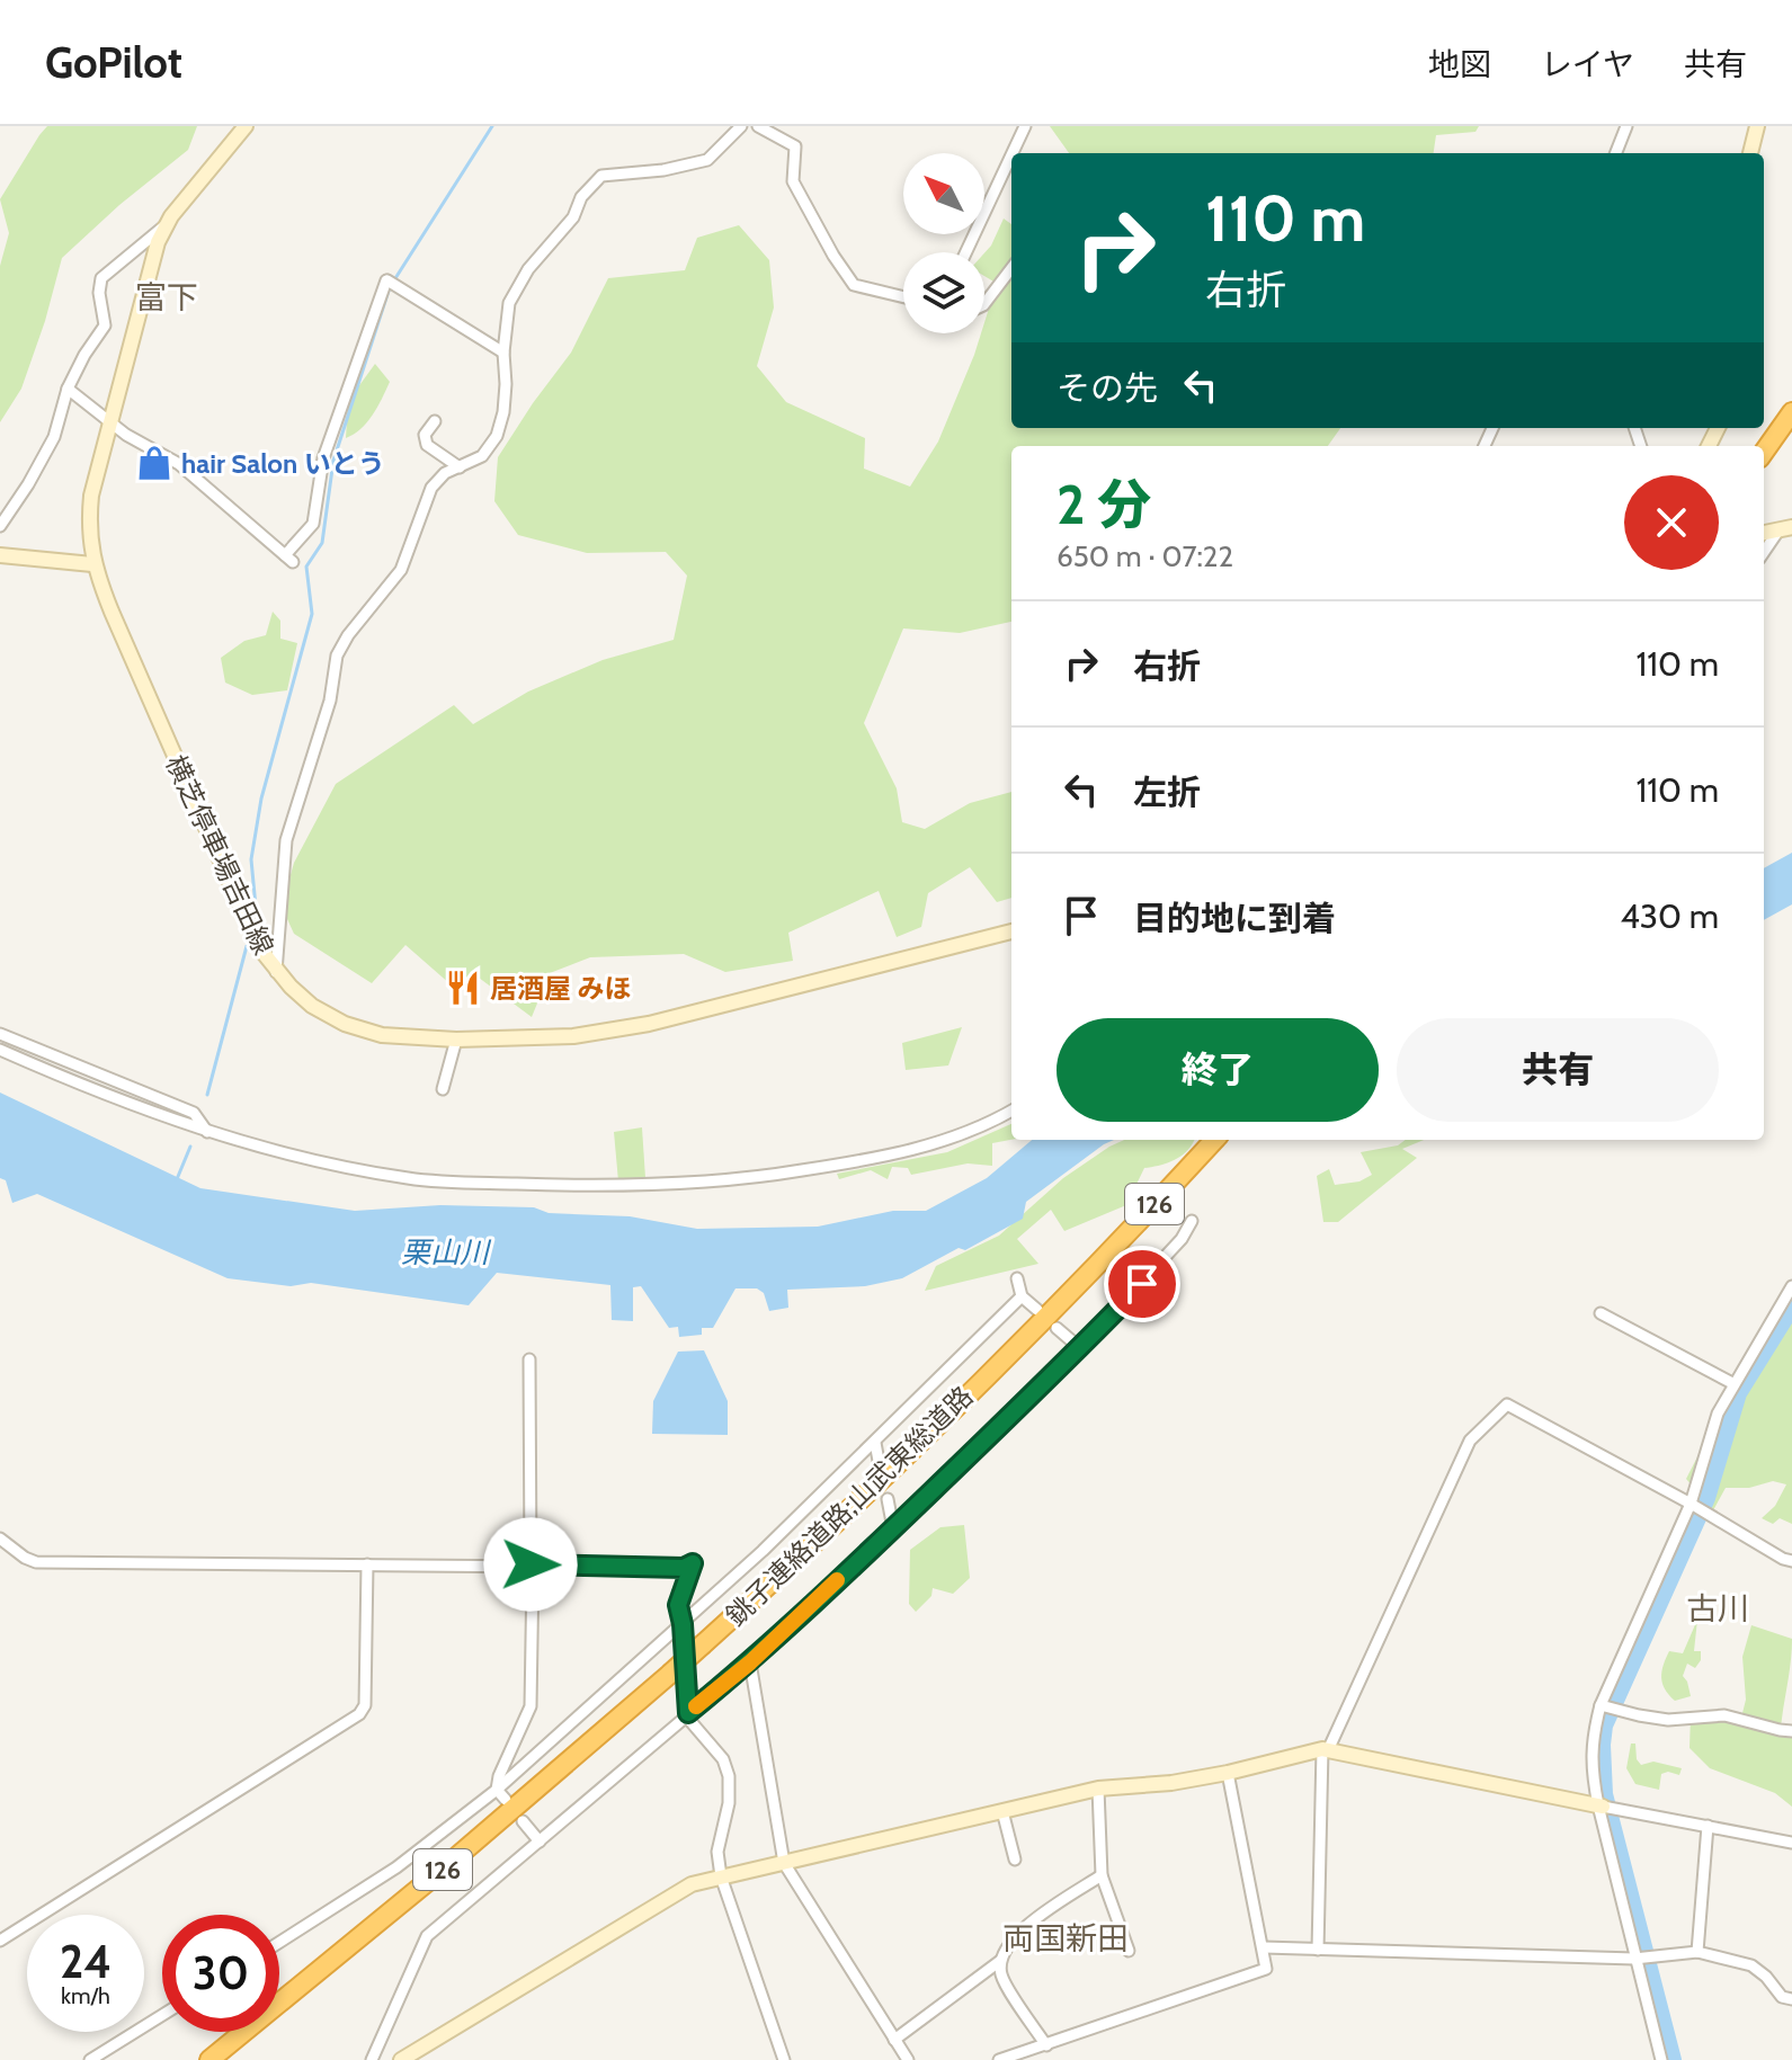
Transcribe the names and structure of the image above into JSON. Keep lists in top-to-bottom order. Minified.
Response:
{"streets":{"highway":["126","銚子連絡道路;山武東総道路"],"main road":["横芝停車場吉田線"]},"districts":["富下","古川","両国新田"],"water":["栗山川"],"places":{"shop":["hair Salon いとう"],"restaurant":["居酒屋 みほ"]},"north":"top left","page":{"header":"GoPilot","nav":["地図","レイヤ","共有"],"turn":["110 m","右折"],"then":"その先","heading":["2 分","650 m · 07:22"],"list":[{"name":"右折","value":"110 m"},{"name":"左折","value":"110 m"},{"name":"目的地に到着","value":"430 m"}],"buttons":["終了","共有"],"speed":"24 km/h","limit":"30"}}
